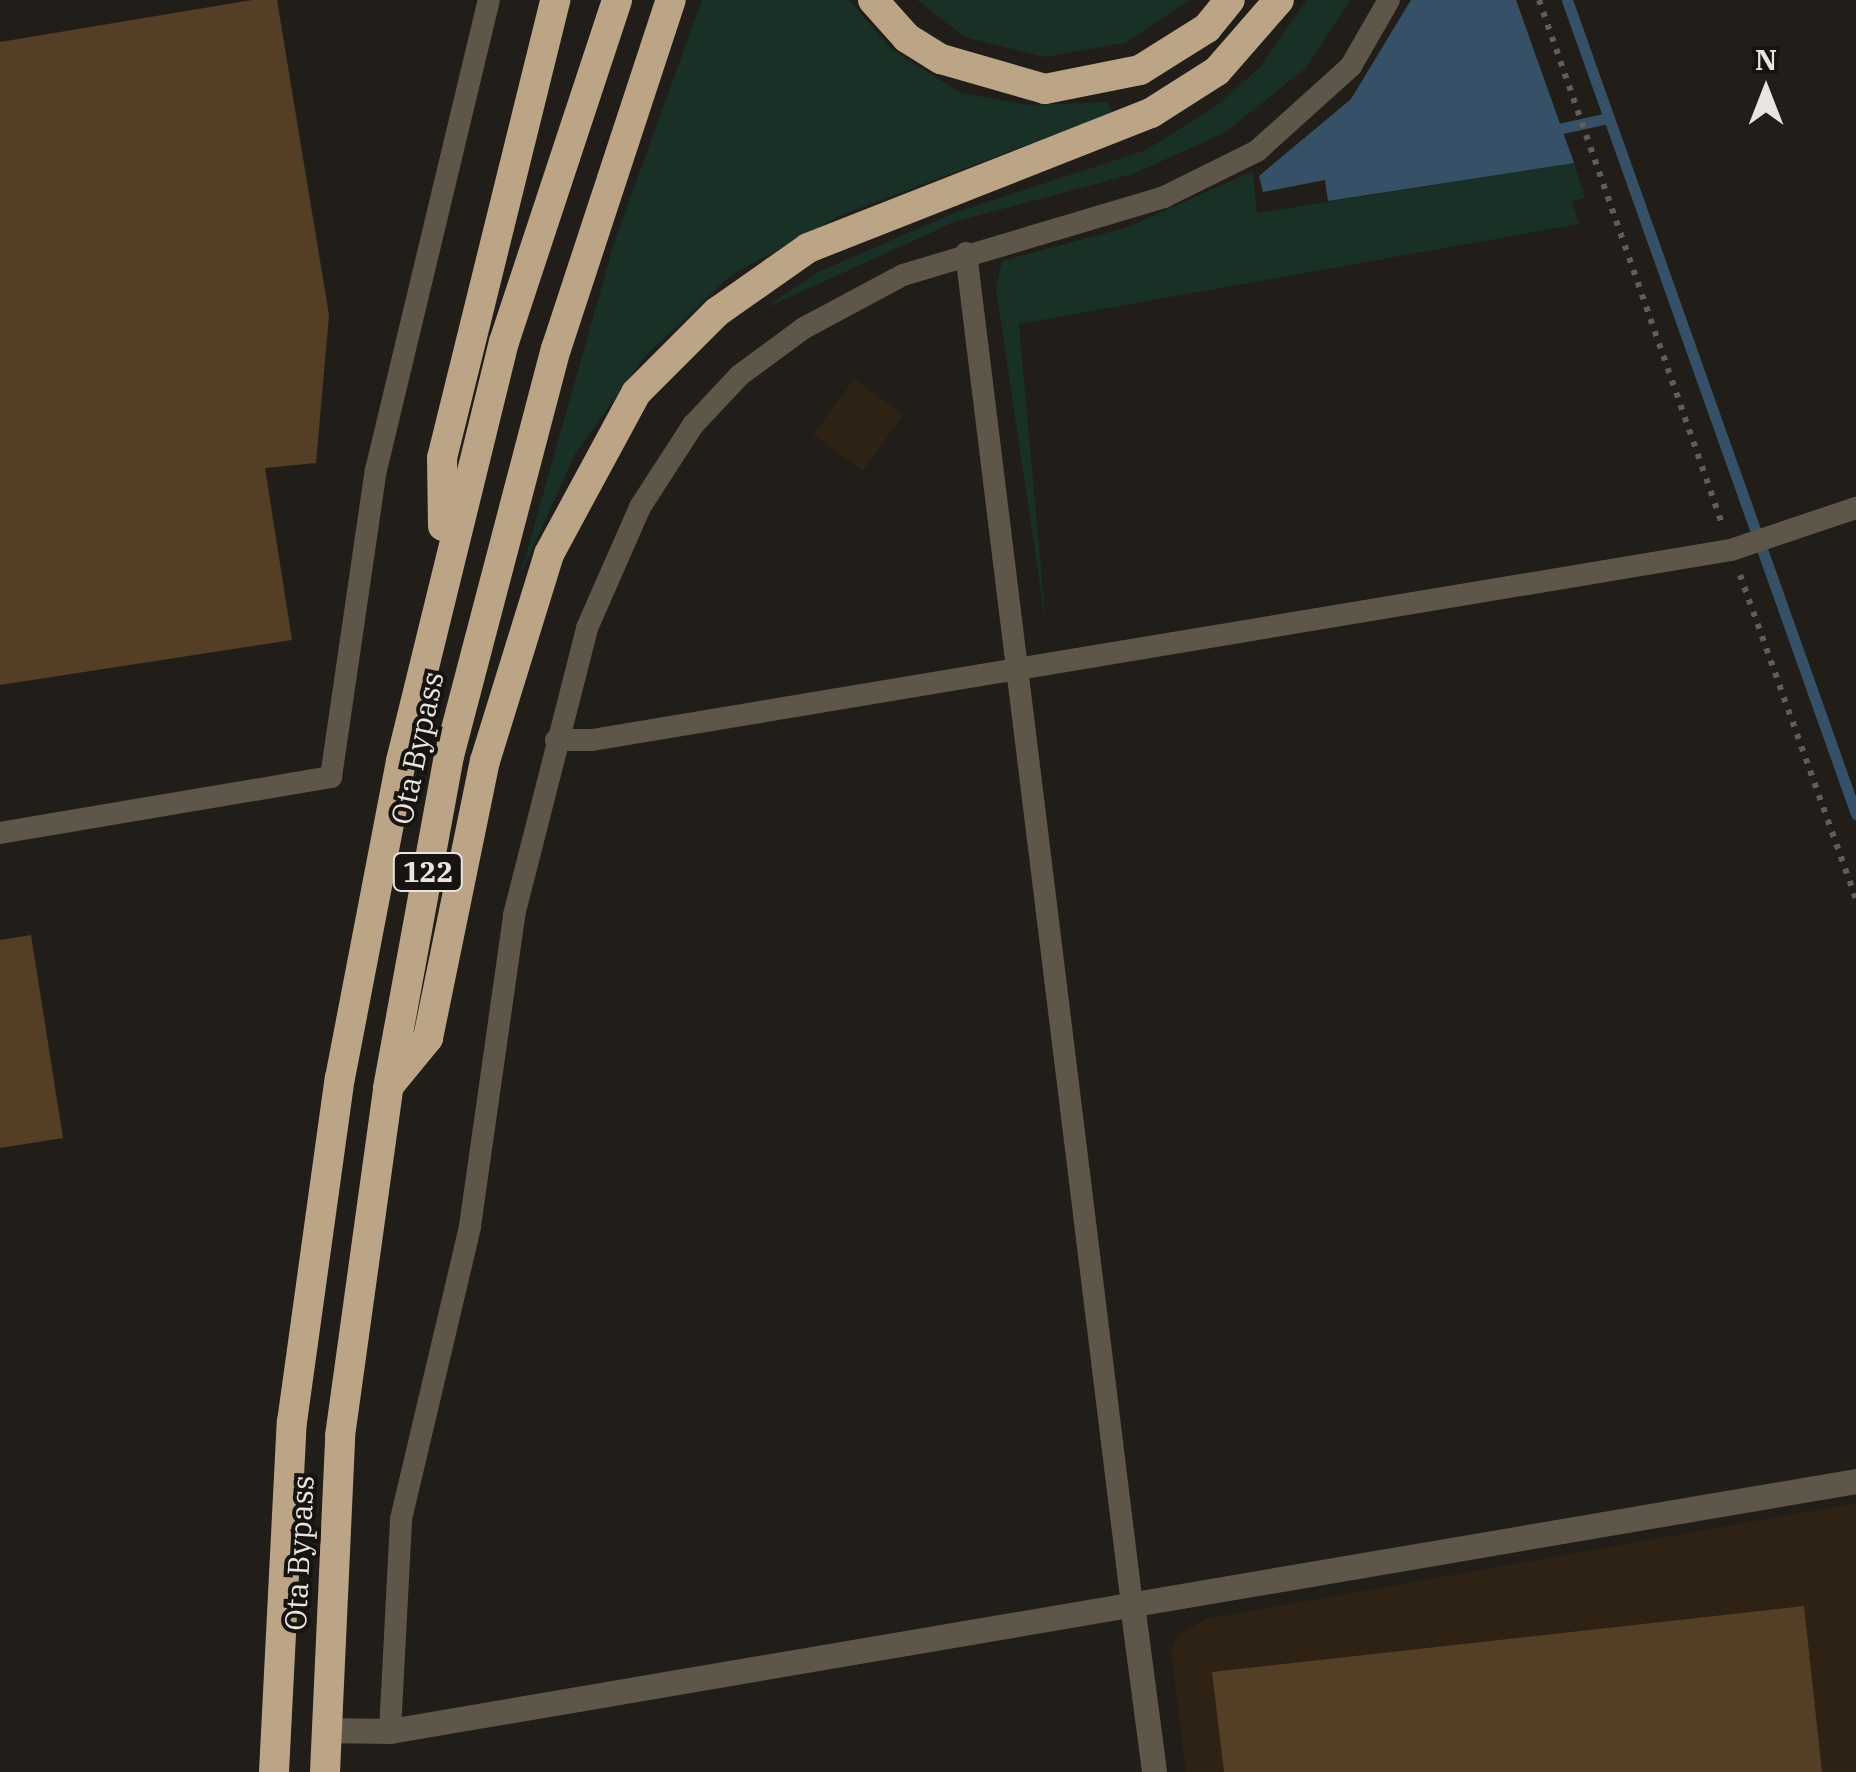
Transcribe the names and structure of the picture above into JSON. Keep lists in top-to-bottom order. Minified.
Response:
{"streets":{"highway":["Ota Bypass","122"]},"north":"top"}
